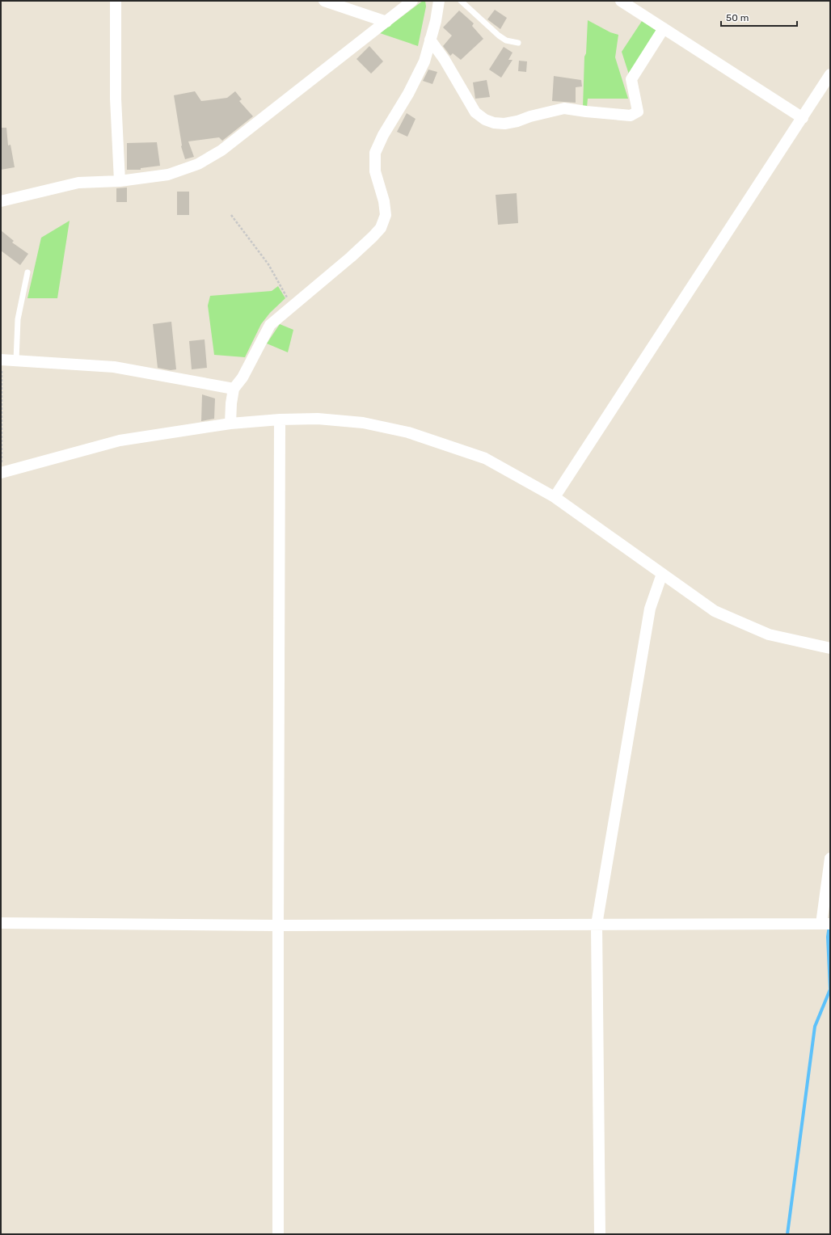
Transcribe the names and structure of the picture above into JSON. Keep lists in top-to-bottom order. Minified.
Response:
{"scale_bar":"50 m"}
